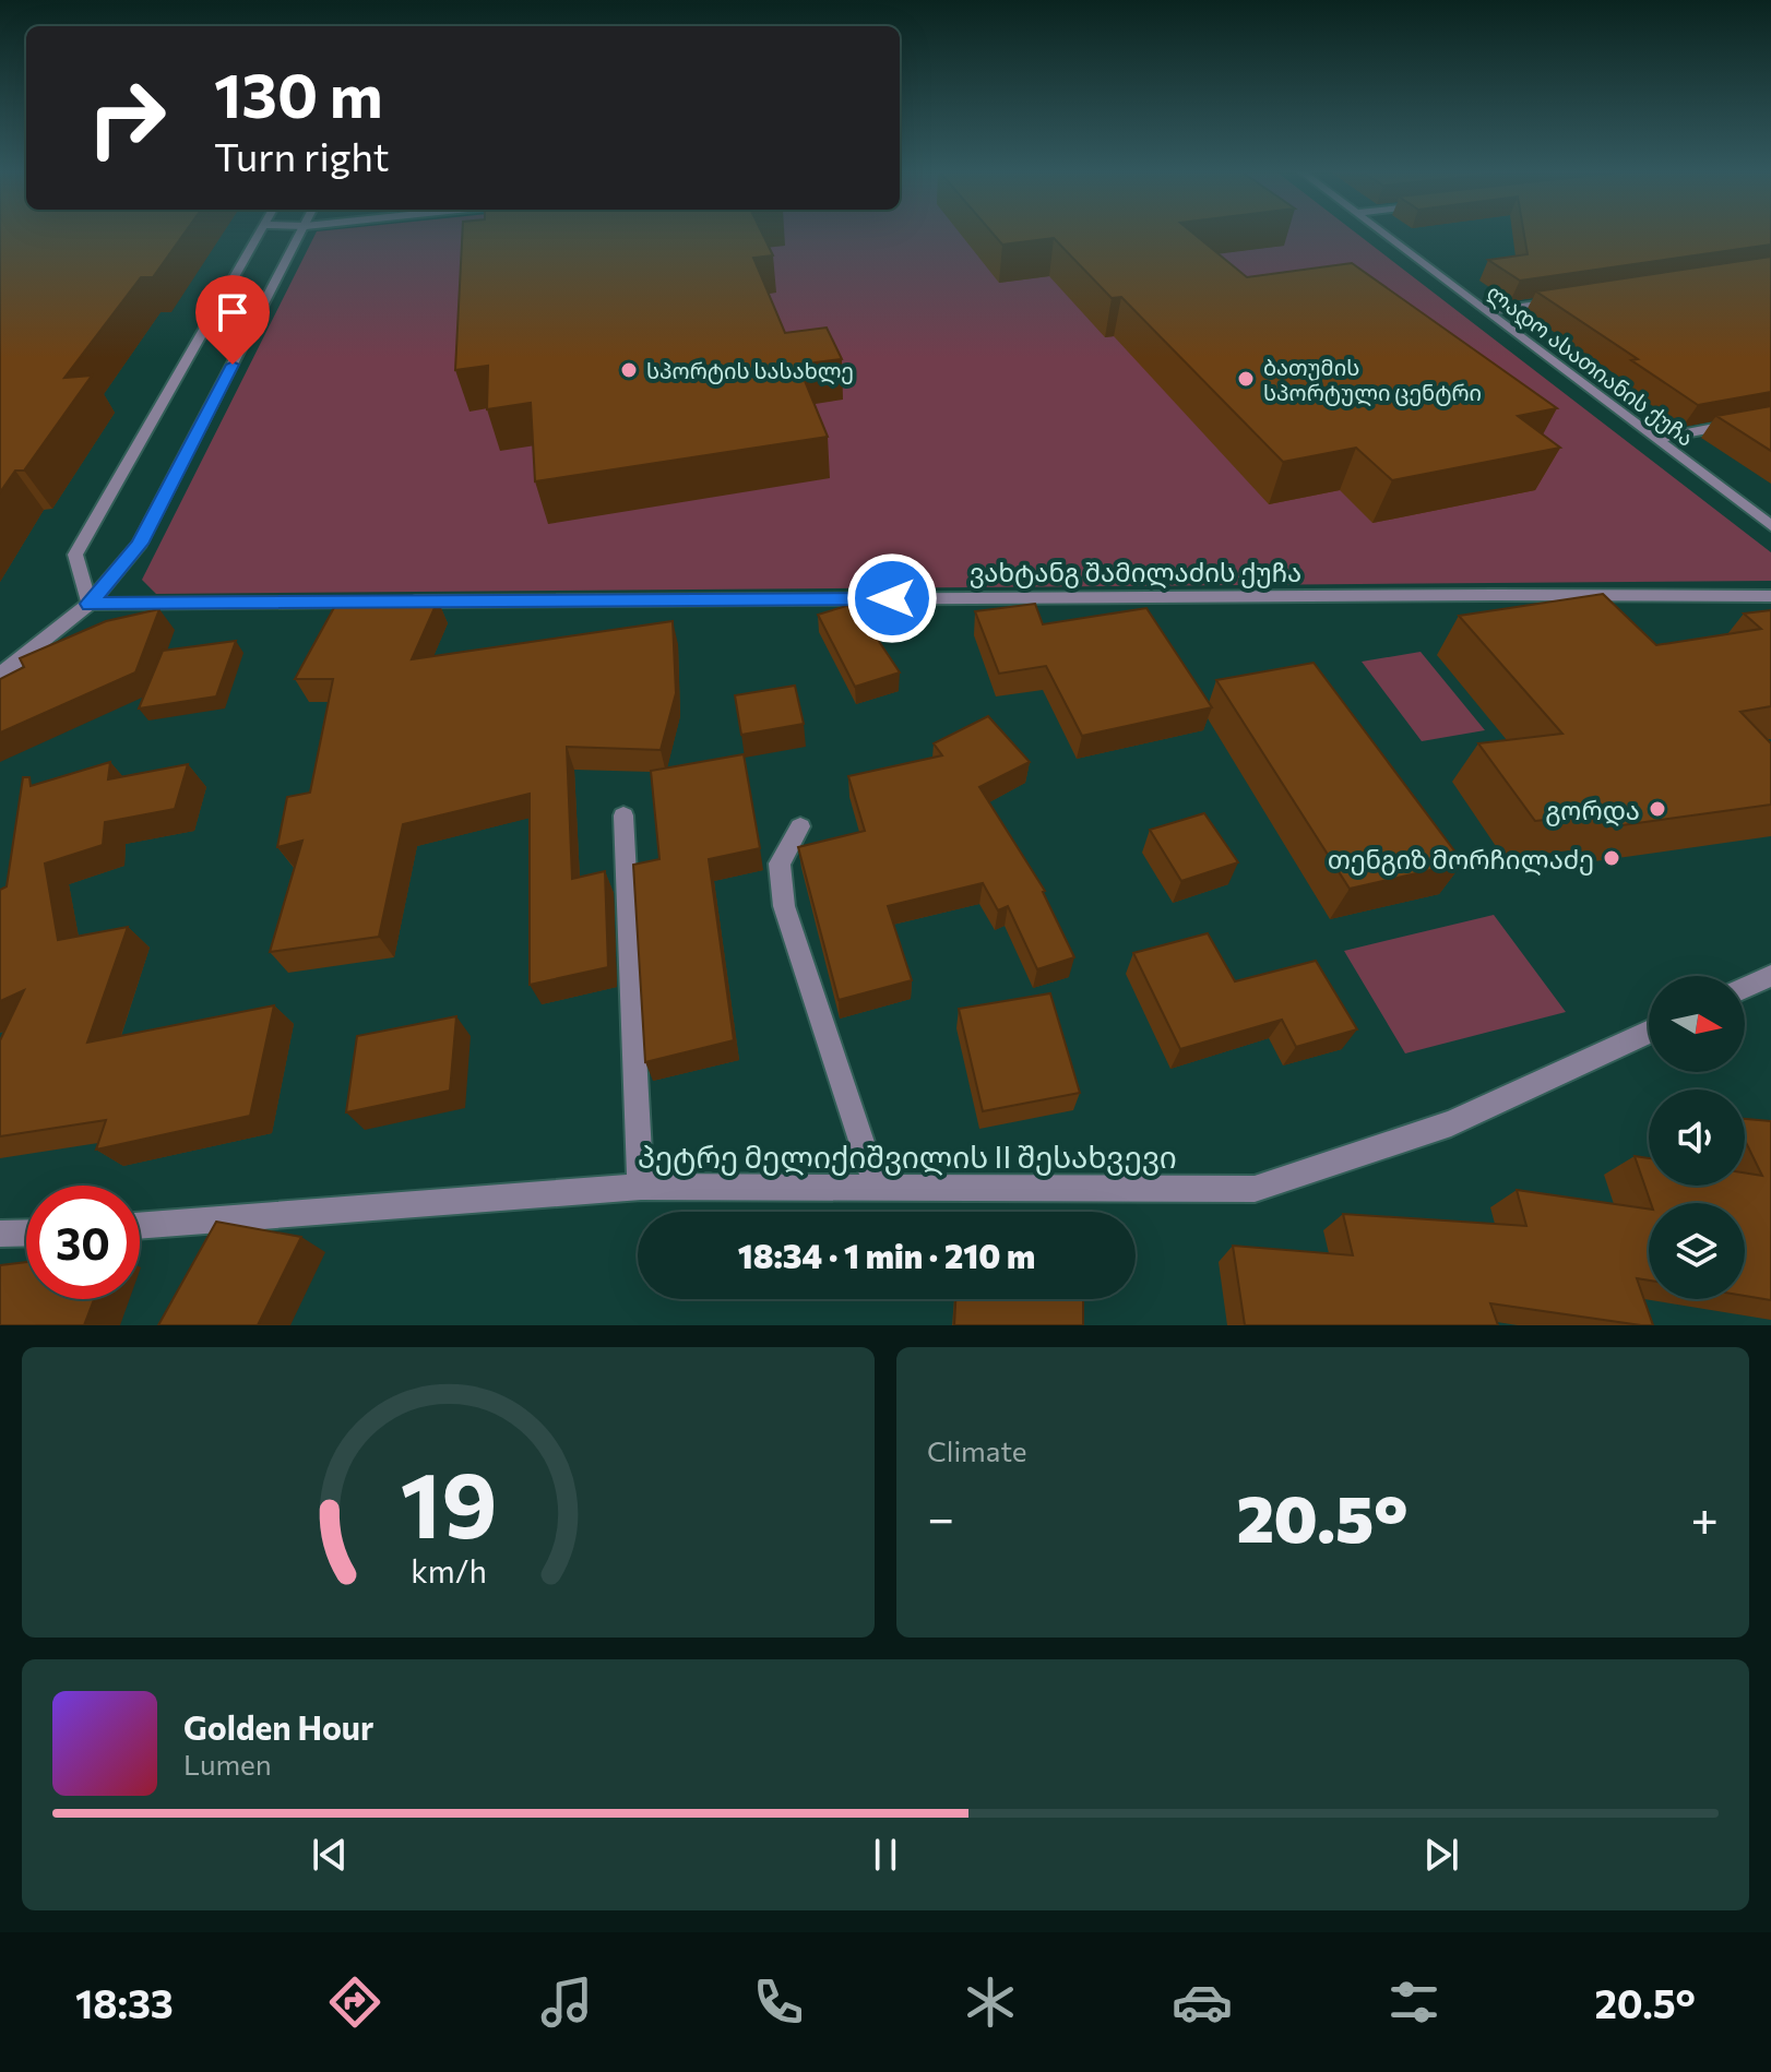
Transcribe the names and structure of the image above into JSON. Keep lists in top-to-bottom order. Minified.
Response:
{"streets":{"street":["ლადო ასათიანის ქუჩა","ვახტანგ შამილაძის ქუჩა","პეტრე მელიქიშვილის II შესახვევი"]},"places":["სპორტის სასახლე","ბათუმის სპორტული ცენტრი","გორდა","თენგიზ მორჩილაძე"],"north":"right","page":{"turn":["130 m","Turn right"],"limit":"30","trip":"18:34 · 1 min · 210 m","tile":"Climate","heat":["−","20.5°","+"],"song":["Golden Hour","Lumen"],"tabs":["18:33","20.5°"],"gauge":["19","km/h"]}}
